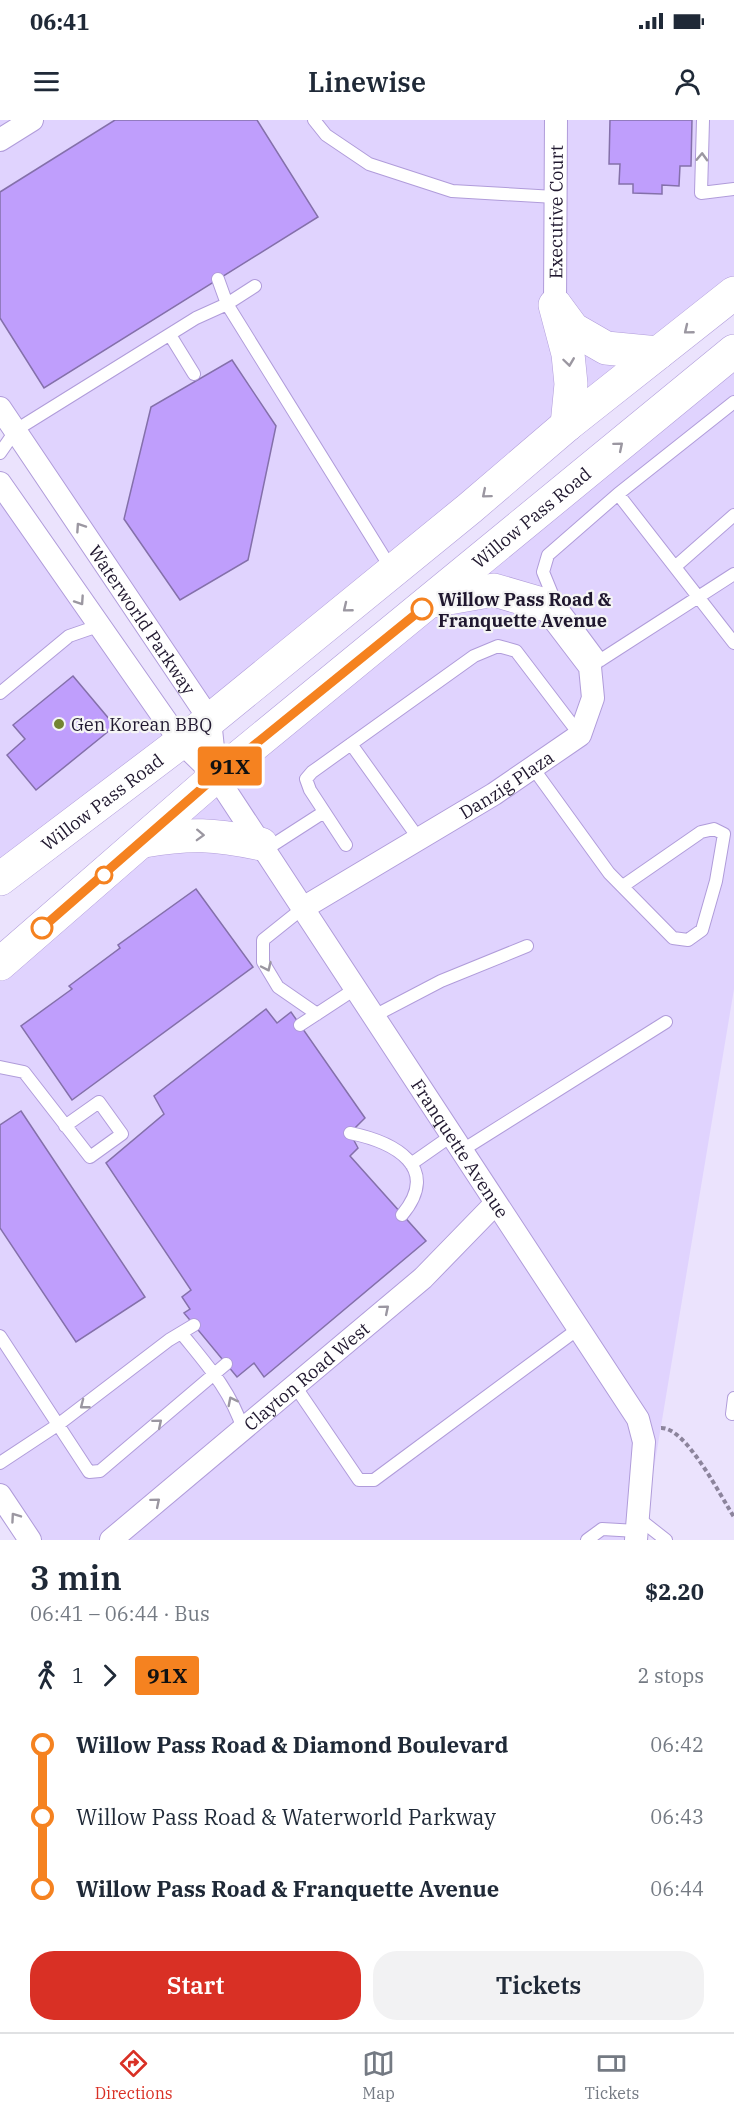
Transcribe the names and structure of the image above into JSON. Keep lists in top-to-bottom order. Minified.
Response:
{"streets":{"main road":["Willow Pass Road"],"street":["Executive Court","Waterworld Parkway","Danzig Plaza","Franquette Avenue","Clayton Road West"]},"crossings":[["Willow Pass Road","Waterworld Parkway"],["Willow Pass Road","Franquette Avenue"],["Waterworld Parkway","Franquette Avenue"],["Danzig Plaza","Franquette Avenue"],["Franquette Avenue","Clayton Road West"]],"one_way":["Clayton Road West"],"places":["Willow Pass Road & Franquette Avenue","Gen Korean BBQ"],"lines":["bus line 91X"],"page":{"status":"06:41","header":"Linewise","on_map":"91X","heading":["3 min","06:41 – 06:44 · Bus","$2.20"],"legs":["1","91X","2 stops"],"list":[{"name":"Willow Pass Road & Diamond Boulevard","value":"06:42"},{"name":"Willow Pass Road & Waterworld Parkway","value":"06:43"},{"name":"Willow Pass Road & Franquette Avenue","value":"06:44"}],"buttons":["Start","Tickets"],"tabs":["Directions","Map","Tickets"]}}
